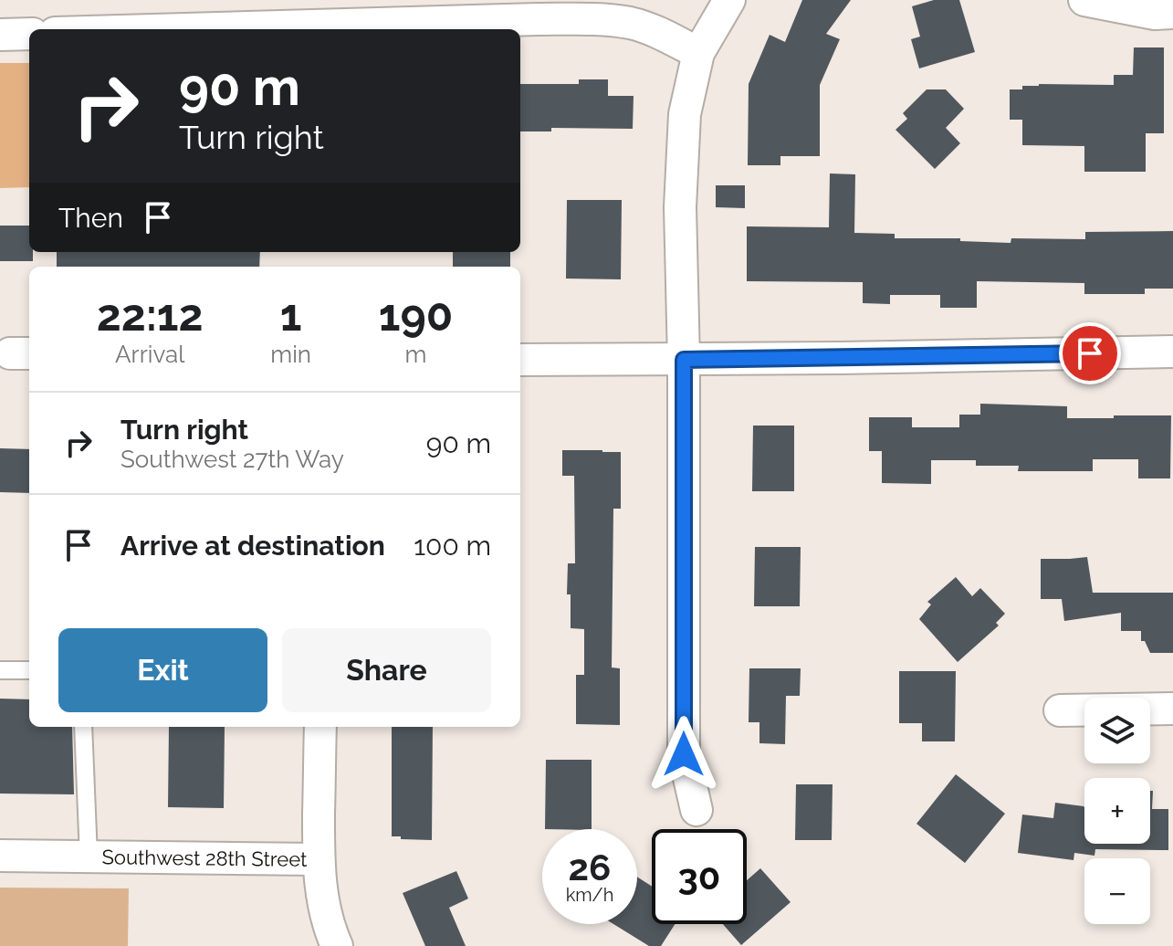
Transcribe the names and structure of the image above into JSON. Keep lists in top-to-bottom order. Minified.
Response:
{"streets":{"street":["Southwest 28th Street"]},"page":{"turn":["90 m","Turn right"],"then":"Then","eta":["22:12","Arrival","1","min","190","m"],"list":[{"name":"Turn right","note":"Southwest 27th Way","value":"90 m"},{"name":"Arrive at destination","value":"100 m"}],"buttons":["Exit","Share"],"map_buttons":["+","−"],"speed":"26 km/h","limit":"30"}}
